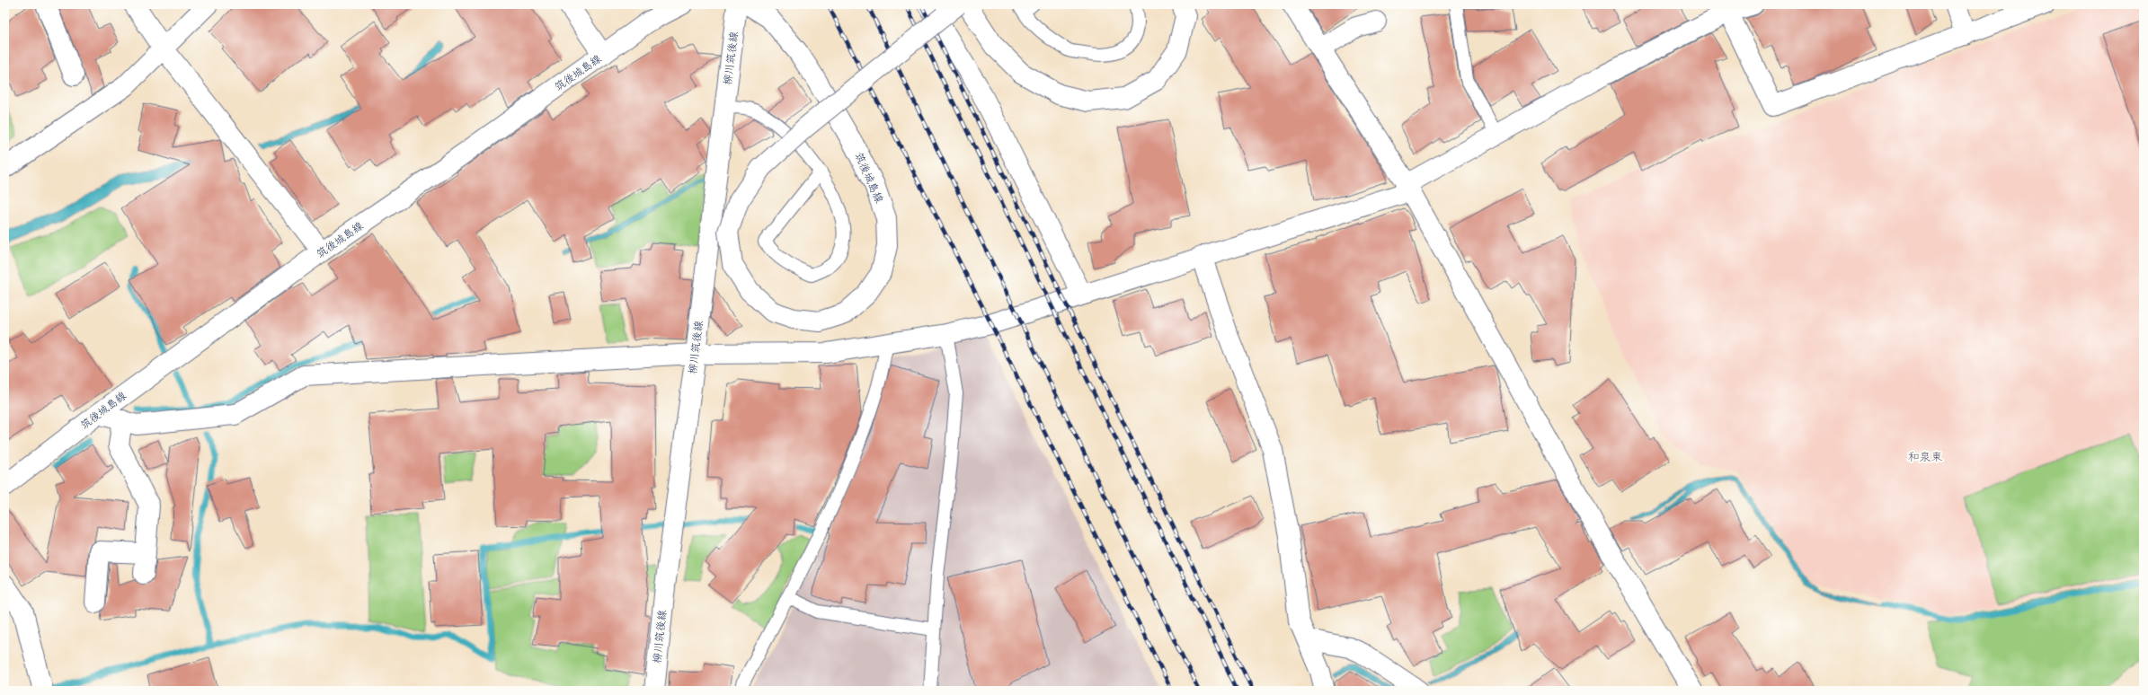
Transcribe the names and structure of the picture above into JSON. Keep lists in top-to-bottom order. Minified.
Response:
{"streets":{"street":["柳川筑後線","筑後城島線"]},"districts":["和泉東"]}
